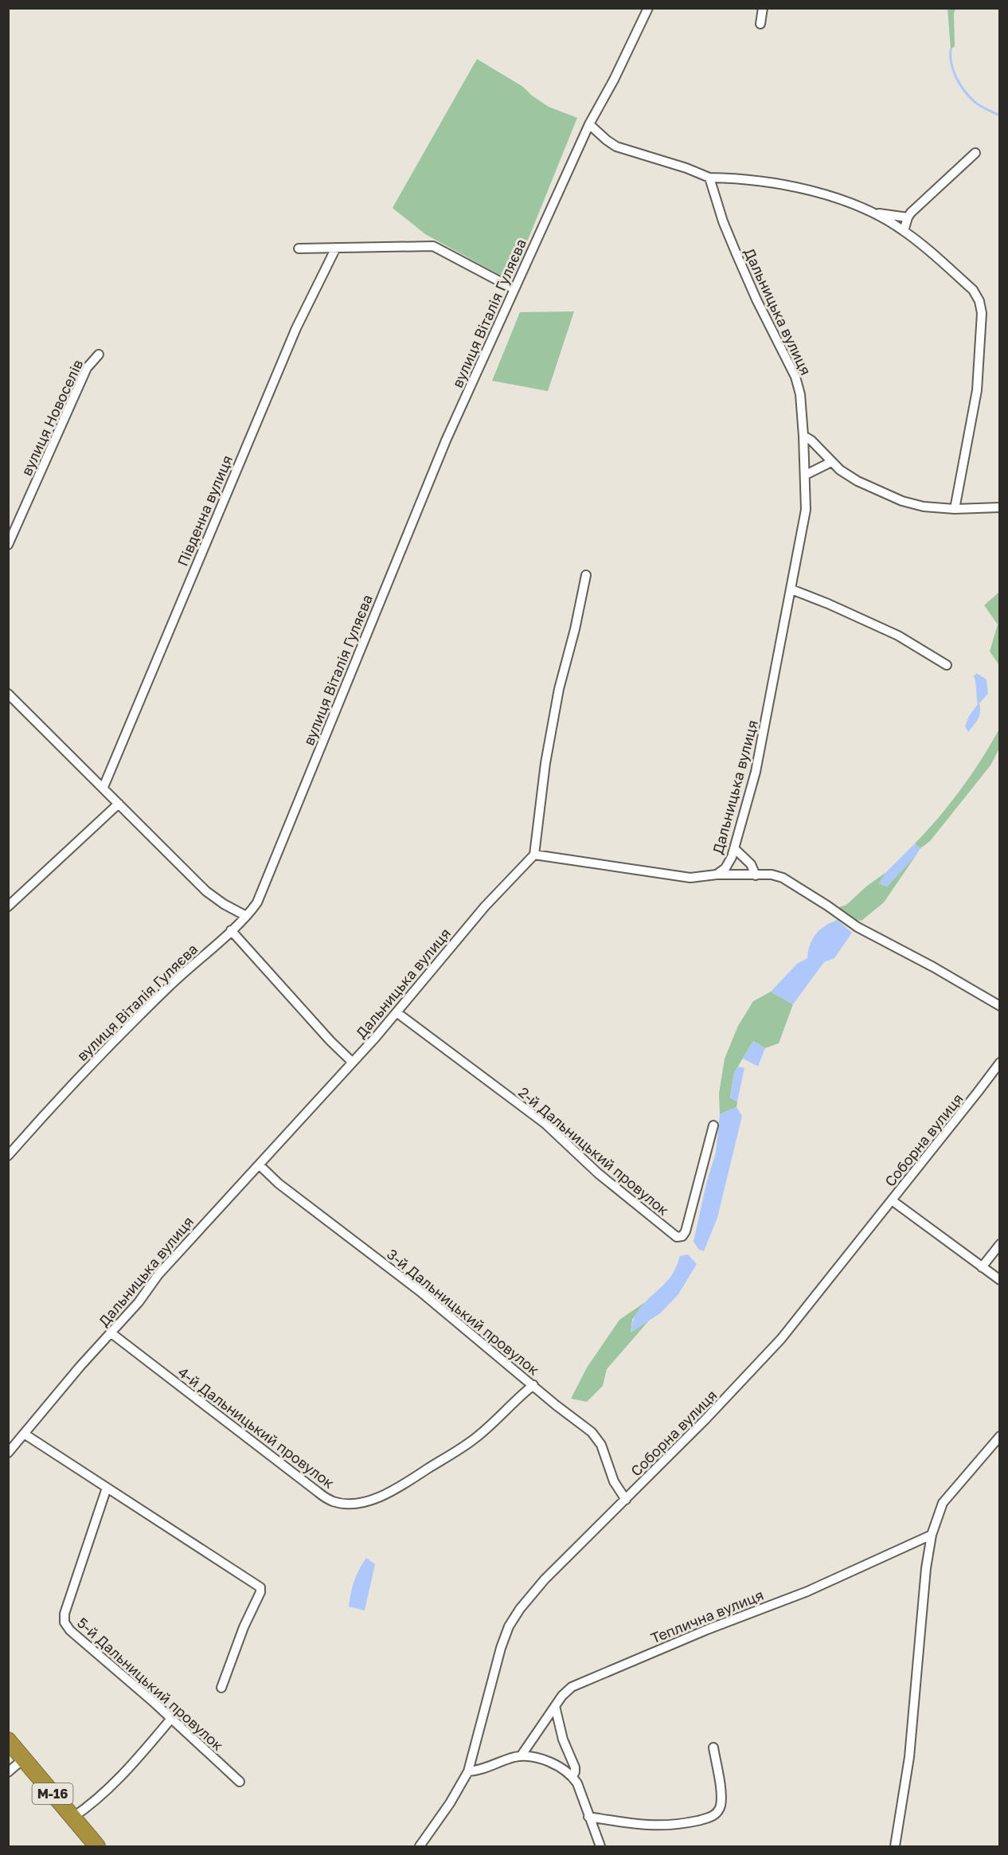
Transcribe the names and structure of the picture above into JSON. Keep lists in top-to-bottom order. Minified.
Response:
{"streets":{"highway":["М-16"],"street":["Дальницька вулиця","вулиця Віталія Гуляєва","вулиця Новоселів","Південна вулиця","Соборна вулиця","2-й Дальницький провулок","3-й Дальницький провулок","4-й Дальницький провулок","Теплична вулиця","5-й Дальницький провулок"]},"crossings":[["Дальницька вулиця","2-й Дальницький провулок"],["Дальницька вулиця","3-й Дальницький провулок"],["Дальницька вулиця","4-й Дальницький провулок"],["Соборна вулиця","3-й Дальницький провулок"],["3-й Дальницький провулок","4-й Дальницький провулок"]]}
